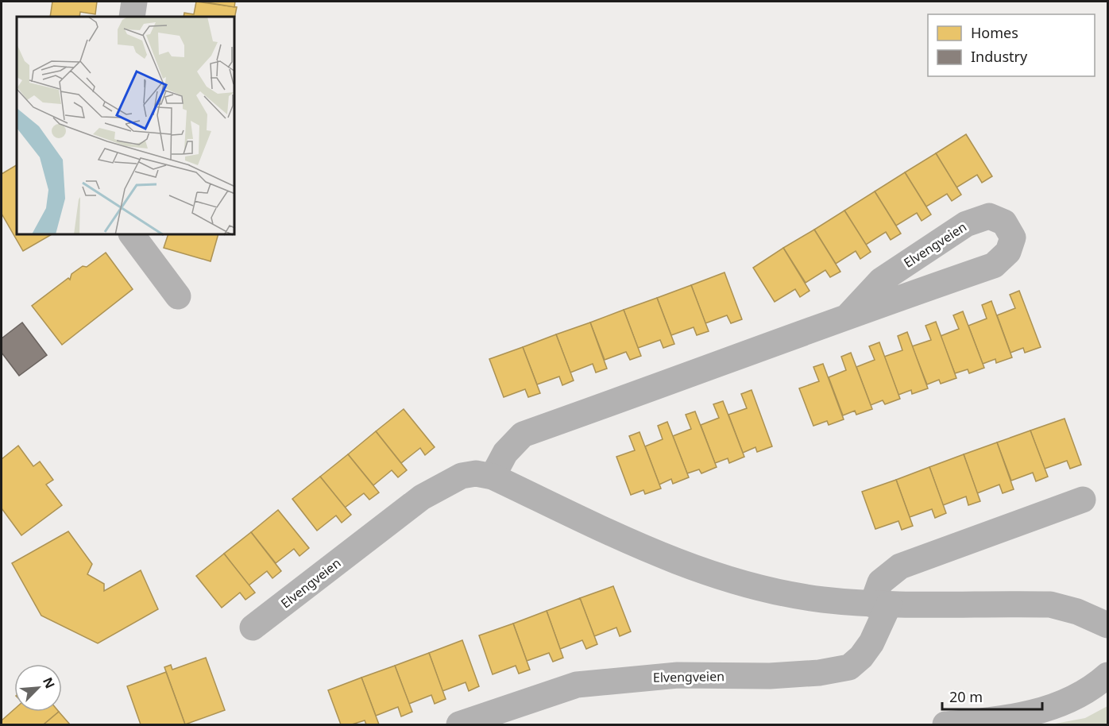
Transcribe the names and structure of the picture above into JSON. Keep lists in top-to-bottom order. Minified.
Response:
{"streets":{"street":["Elvengveien"]},"legend":["Homes","Industry"],"scale_bar":"20 m","north":"top right"}
